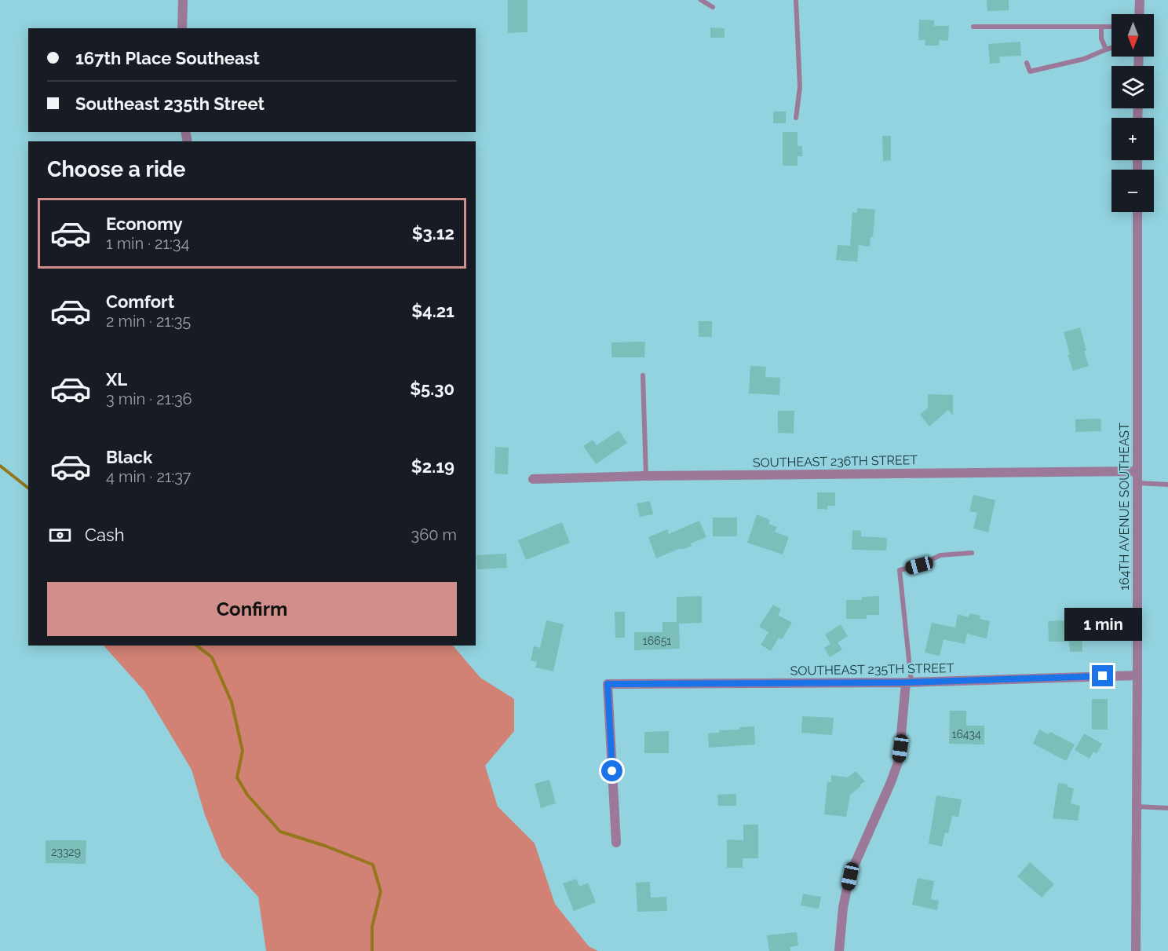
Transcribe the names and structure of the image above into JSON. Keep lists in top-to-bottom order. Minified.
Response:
{"streets":{"street":["SOUTHEAST 236TH STREET","164TH AVENUE SOUTHEAST","SOUTHEAST 235TH STREET"]},"crossings":[["SOUTHEAST 236TH STREET","164TH AVENUE SOUTHEAST"],["164TH AVENUE SOUTHEAST","SOUTHEAST 235TH STREET"]],"house_numbers":["16651","16434","23329"],"north":"bottom","page":{"map_buttons":["+","−"],"banner":["167th Place Southeast","Southeast 235th Street"],"heading":"Choose a ride","list":[{"name":"Economy","note":"1 min · 21:34","value":"$3.12"},{"name":"Comfort","note":"2 min · 21:35","value":"$4.21"},{"name":"XL","note":"3 min · 21:36","value":"$5.30"},{"name":"Black","note":"4 min · 21:37","value":"$2.19"}],"pay":["Cash","360 m"],"buttons":"Confirm","bubble":"1 min"}}
